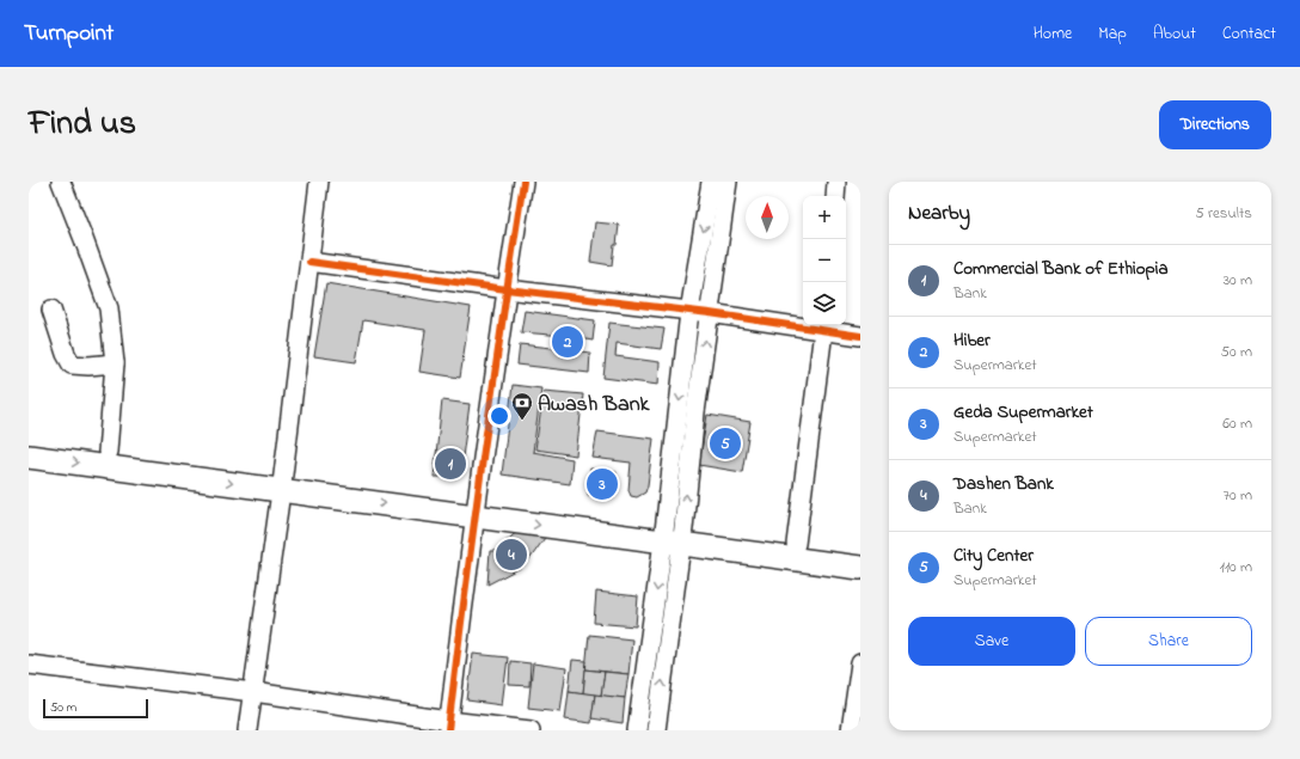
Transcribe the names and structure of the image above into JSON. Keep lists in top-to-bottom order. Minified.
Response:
{"places":{"bank":["Awash Bank"]},"scale_bar":"50 m","north":"top","page":{"header":"Turnpoint","nav":["Home","Map","About","Contact"],"title":"Find us","buttons":["Directions",["Save","Share"]],"heading":["Nearby","5 results"],"map_buttons":["+","−"],"list":[{"mark":"1","name":"Commercial Bank of Ethiopia","note":"Bank","value":"30 m"},{"mark":"2","name":"Hiber","note":"Supermarket","value":"50 m"},{"mark":"3","name":"Geda Supermarket","note":"Supermarket","value":"60 m"},{"mark":"4","name":"Dashen Bank","note":"Bank","value":"70 m"},{"mark":"5","name":"City Center","note":"Supermarket","value":"110 m"}],"pins":["2","5","1","3","4"],"scale":"50 m"}}
